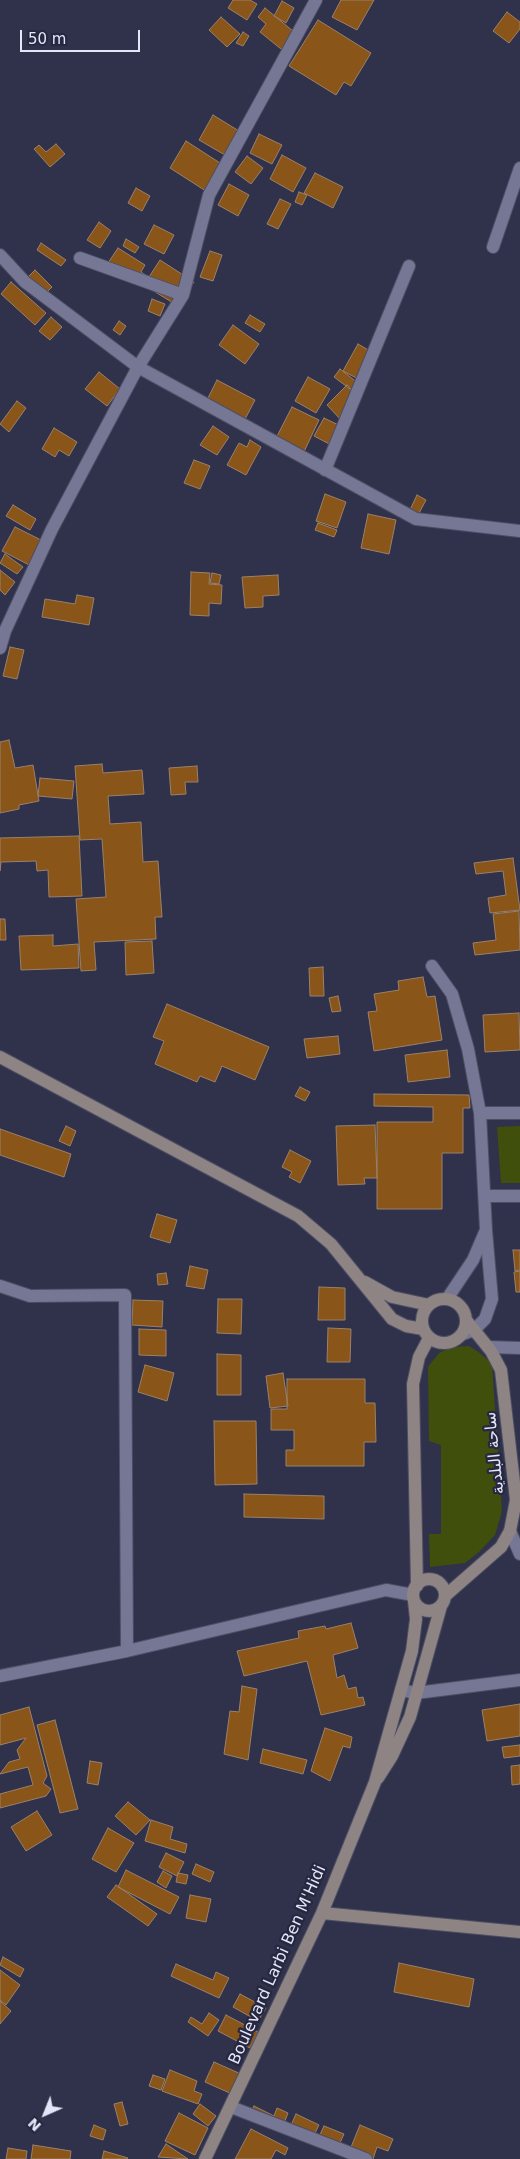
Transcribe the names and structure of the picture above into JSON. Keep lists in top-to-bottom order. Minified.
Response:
{"streets":{"street":["ساحة البلدية","Boulevard Larbi Ben M'Hidi"]},"crossings":[["ساحة البلدية","Boulevard Larbi Ben M'Hidi"]],"scale_bar":"50 m","north":"bottom left"}
